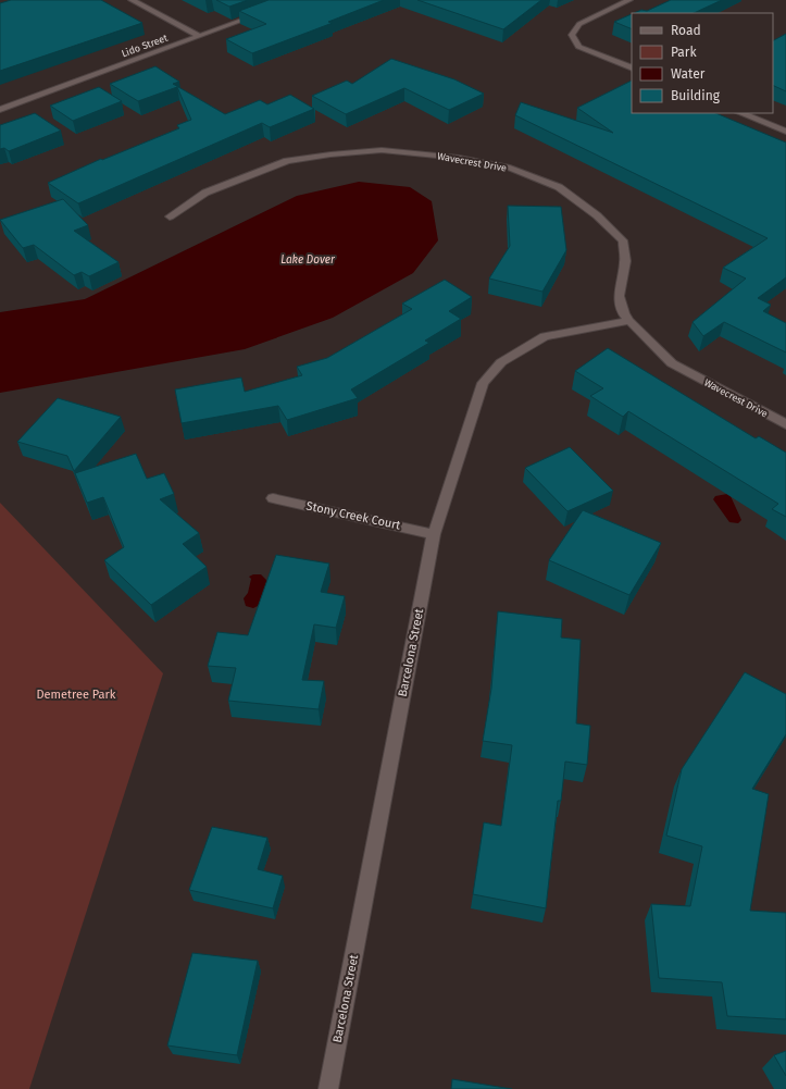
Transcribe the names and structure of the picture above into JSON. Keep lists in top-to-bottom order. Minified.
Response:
{"streets":{"street":["Lido Street","Wavecrest Drive","Stony Creek Court","Barcelona Street"]},"crossings":[["Wavecrest Drive","Barcelona Street"],["Stony Creek Court","Barcelona Street"]],"water":["Lake Dover"],"parks":["Demetree Park"],"legend":["Road","Park","Water","Building"]}
